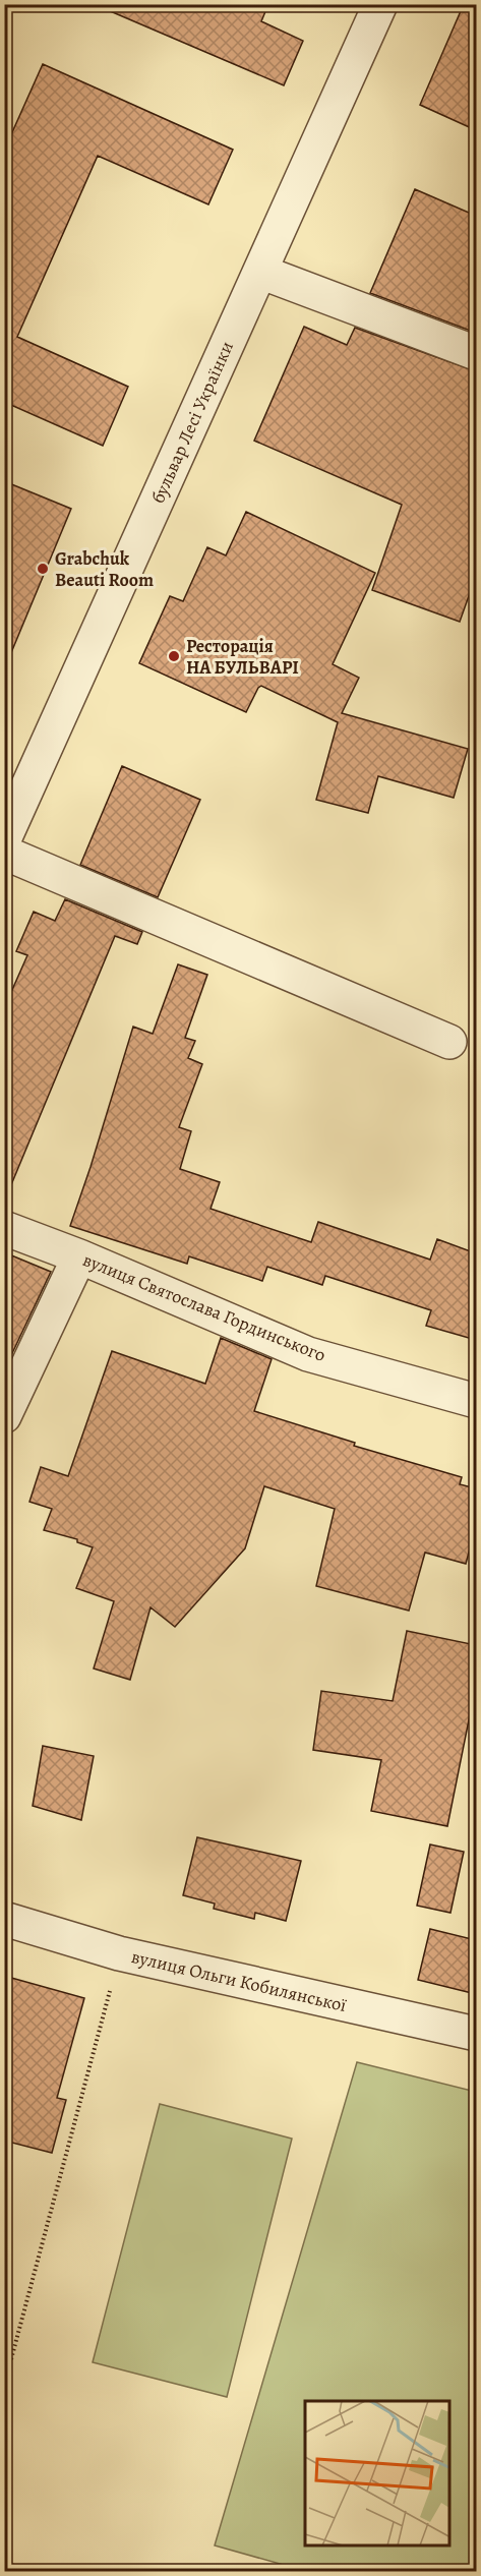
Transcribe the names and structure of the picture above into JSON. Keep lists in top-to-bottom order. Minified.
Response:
{"streets":{"street":["бульвар Лесі Українки","вулиця Святослава Гординського","вулиця Ольги Кобилянської"]},"places":["Grabchuk Beauti Room","Ресторація НА БУЛЬВАРІ"]}
